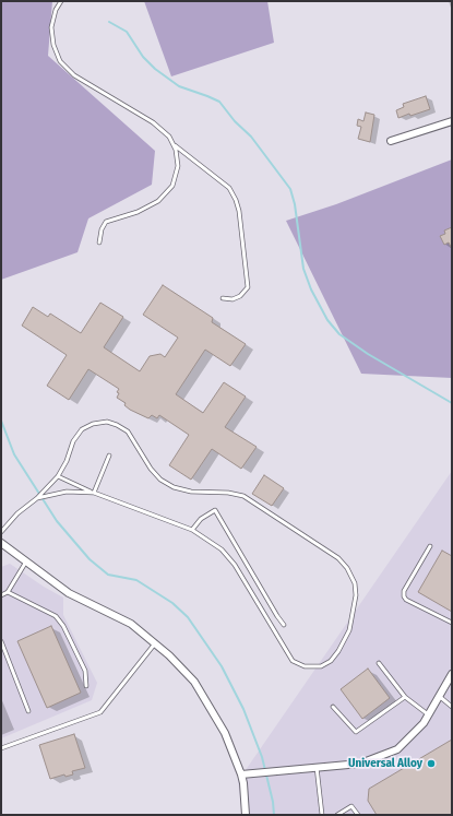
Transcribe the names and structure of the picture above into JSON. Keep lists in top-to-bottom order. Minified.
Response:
{"places":["Universal Alloy"]}
